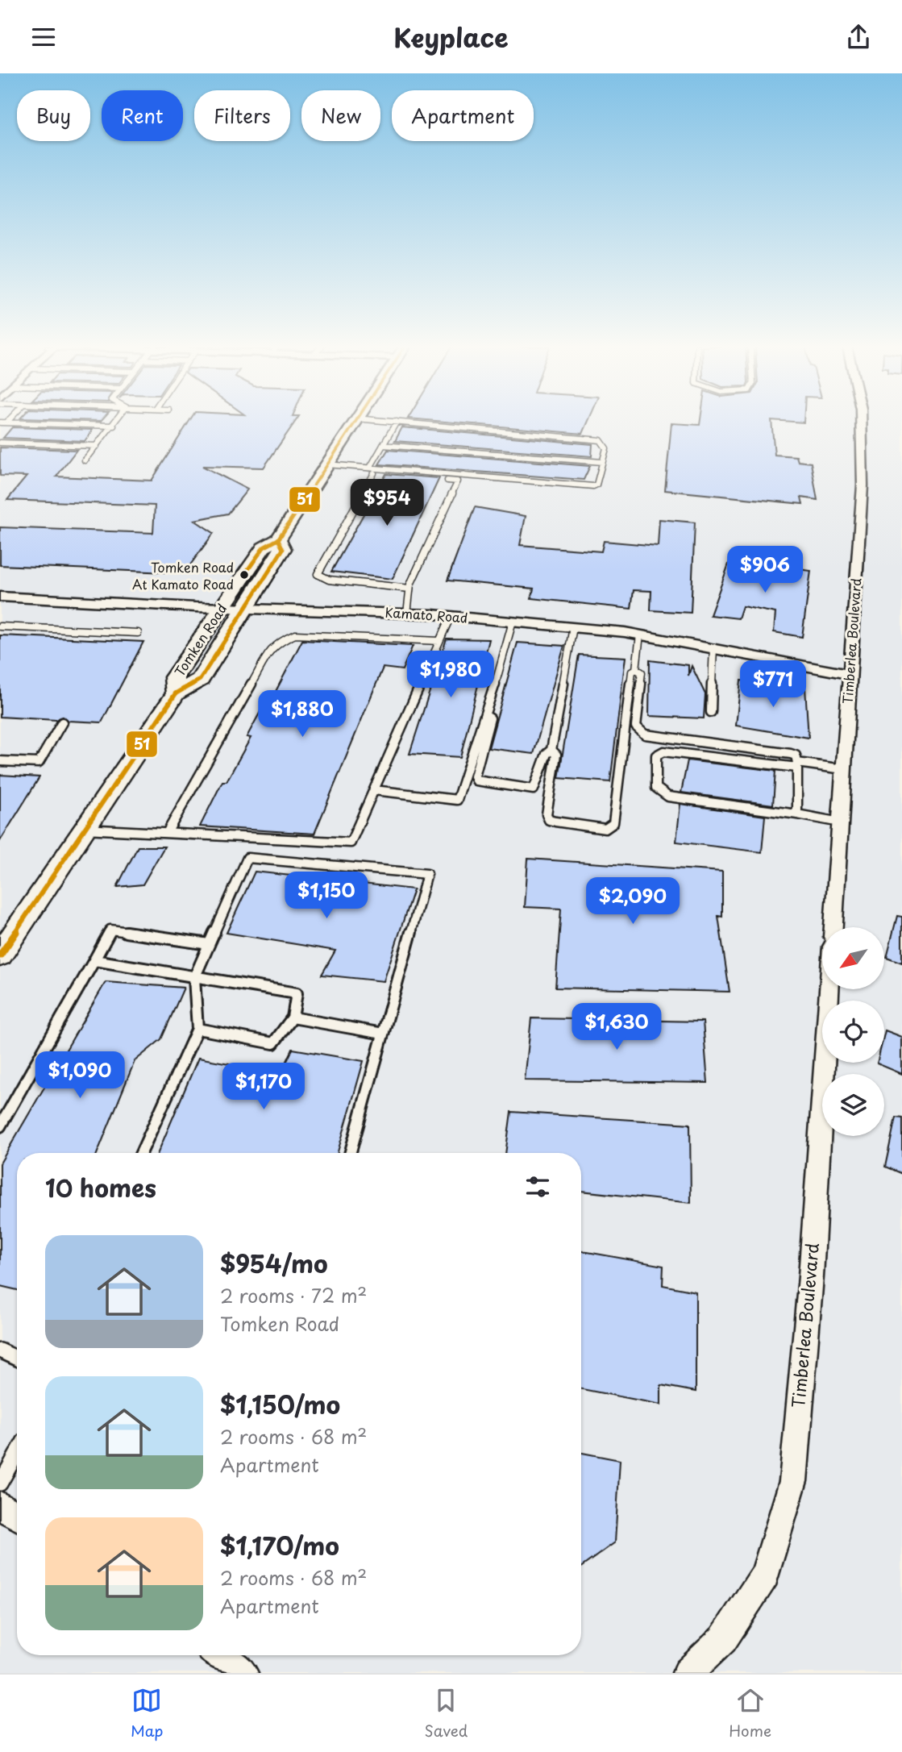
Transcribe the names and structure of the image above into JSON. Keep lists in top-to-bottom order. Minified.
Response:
{"streets":{"main road":["Tomken Road"],"street":["Kamato Road","Timberlea Boulevard"]},"crossings":[["Kamato Road","Tomken Road"],["Kamato Road","Timberlea Boulevard"]],"places":["Tomken Road At Kamato Road"],"lines":["transit line 51"],"north":"bottom left","page":{"header":"Keyplace","chip":["Buy","Rent","Filters","New","Apartment"],"price":["$954","$906","$1,980","$771","$1,880","$1,150","$2,090","$1,630","$1,090","$1,170"],"heading":"10 homes","list":[{"name":"$954/mo","note":"2 rooms · 72 m² · Tomken Road"},{"name":"$1,150/mo","note":"2 rooms · 68 m² · Apartment"},{"name":"$1,170/mo","note":"2 rooms · 68 m² · Apartment"}],"tabs":["Map","Saved","Home"]}}
